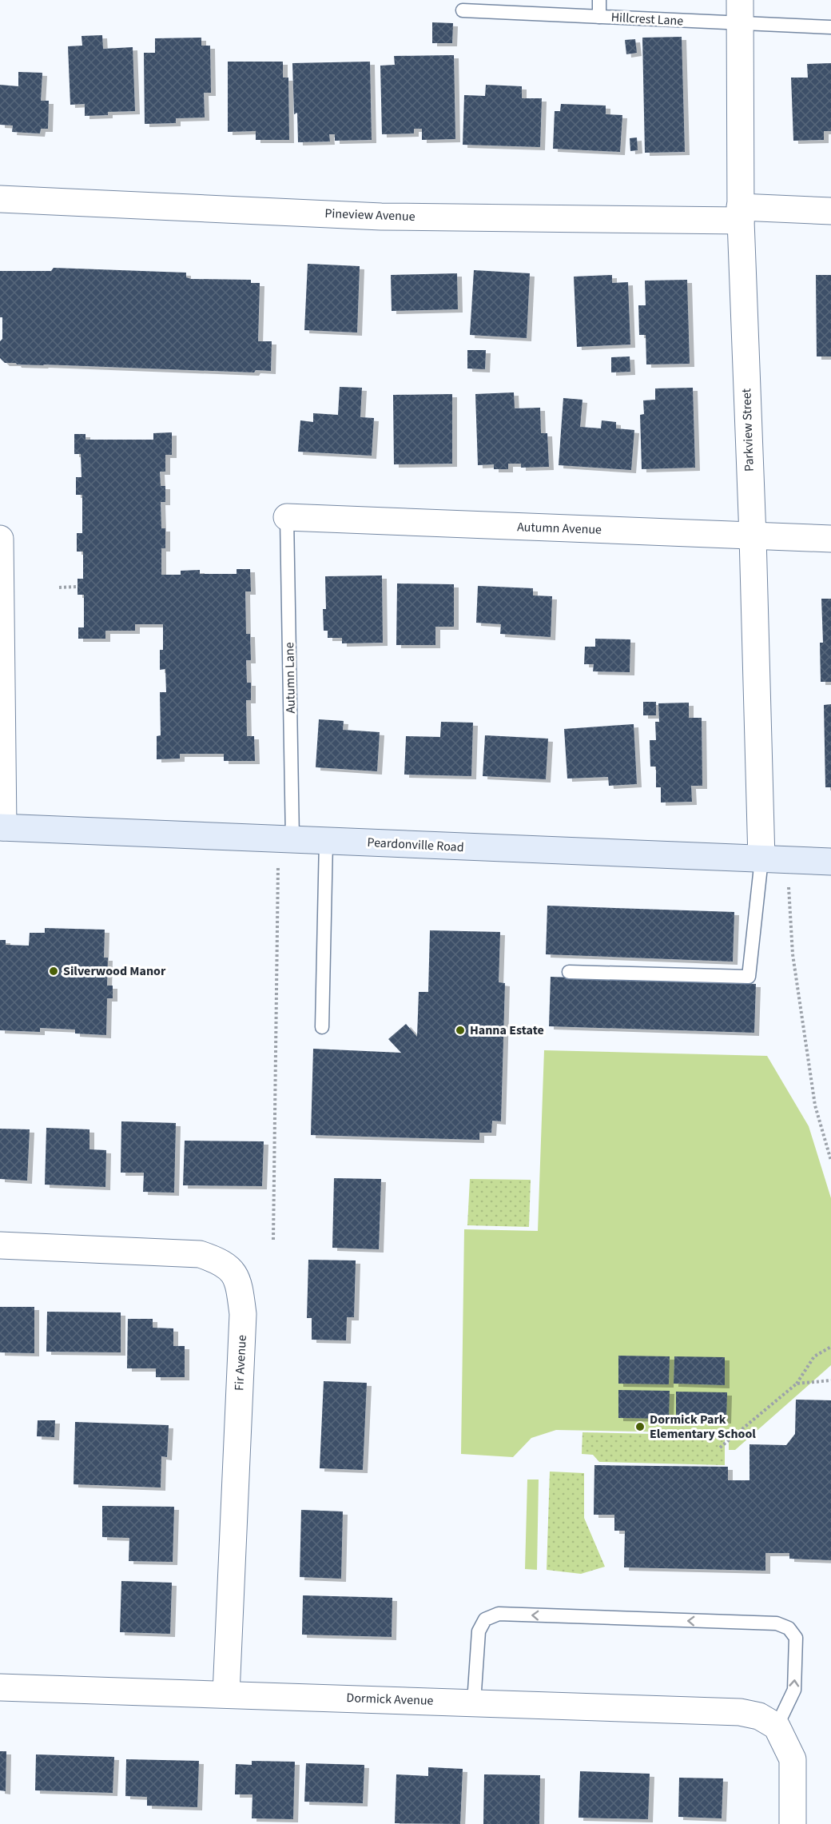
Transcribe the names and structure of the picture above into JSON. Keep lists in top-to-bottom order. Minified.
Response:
{"streets":{"main road":["Peardonville Road"],"street":["Pineview Avenue","Parkview Street","Autumn Avenue","Fir Avenue","Dormick Avenue"],"lane":["Hillcrest Lane","Autumn Lane"]},"crossings":[["Hillcrest Lane","Parkview Street"],["Pineview Avenue","Parkview Street"],["Parkview Street","Autumn Avenue"],["Parkview Street","Peardonville Road"],["Autumn Avenue","Autumn Lane"],["Autumn Lane","Peardonville Road"],["Fir Avenue","Dormick Avenue"]],"places":["Silverwood Manor","Hanna Estate","Dormick Park Elementary School"]}
